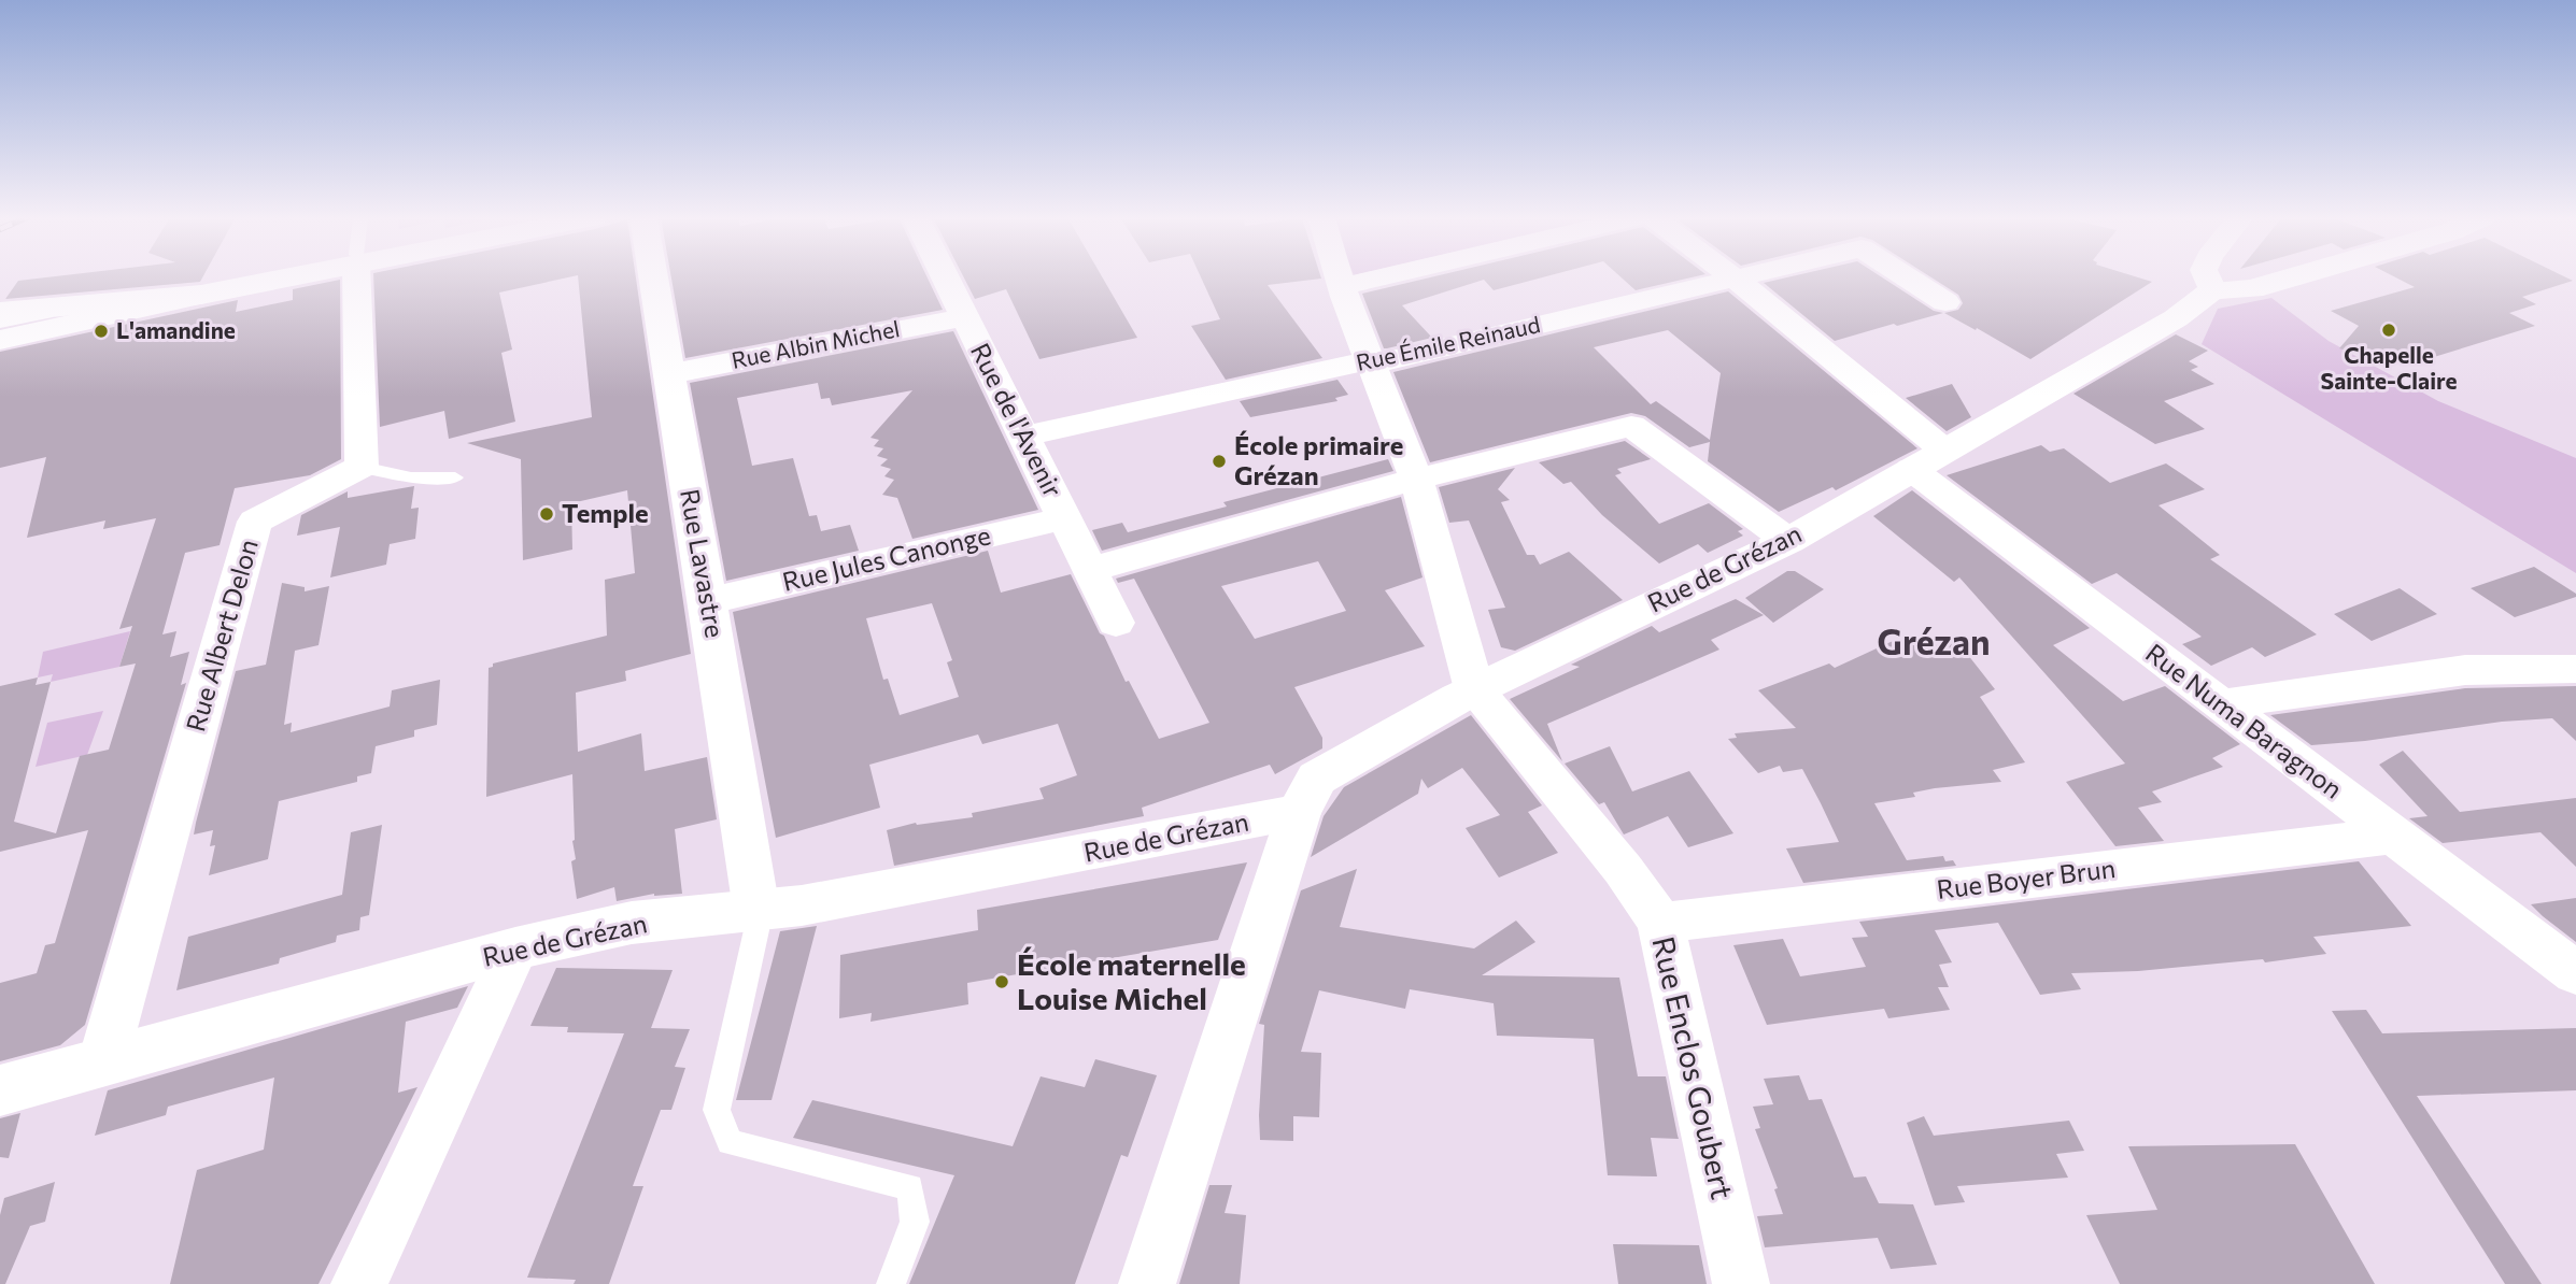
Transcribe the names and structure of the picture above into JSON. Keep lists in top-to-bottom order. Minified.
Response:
{"streets":{"street":["Rue Émile Reinaud","Rue Albin Michel","Rue de l'Avenir","Rue Jules Canonge","Rue Lavastre","Rue de Grézan","Rue Albert Delon","Rue Numa Baragnon","Rue Boyer Brun","Rue Enclos Goubert"]},"crossings":[["Rue Émile Reinaud","Rue de l'Avenir"],["Rue Émile Reinaud","Rue Numa Baragnon"],["Rue Albin Michel","Rue de l'Avenir"],["Rue Albin Michel","Rue Lavastre"],["Rue de l'Avenir","Rue Jules Canonge"],["Rue Jules Canonge","Rue Lavastre"],["Rue Lavastre","Rue de Grézan"],["Rue de Grézan","Rue Albert Delon"],["Rue de Grézan","Rue Numa Baragnon"],["Rue de Grézan","Rue Enclos Goubert"],["Rue Numa Baragnon","Rue Boyer Brun"],["Rue Boyer Brun","Rue Enclos Goubert"]],"districts":["Grézan"],"places":["Chapelle Sainte-Claire","L'amandine","École primaire Grézan","Temple","École maternelle Louise Michel"]}
